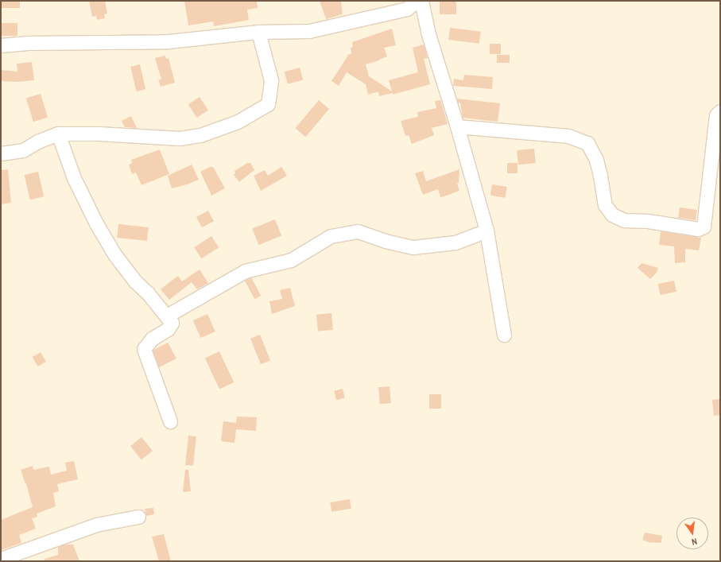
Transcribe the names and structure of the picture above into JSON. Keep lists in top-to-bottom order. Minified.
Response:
{"north":"bottom"}
